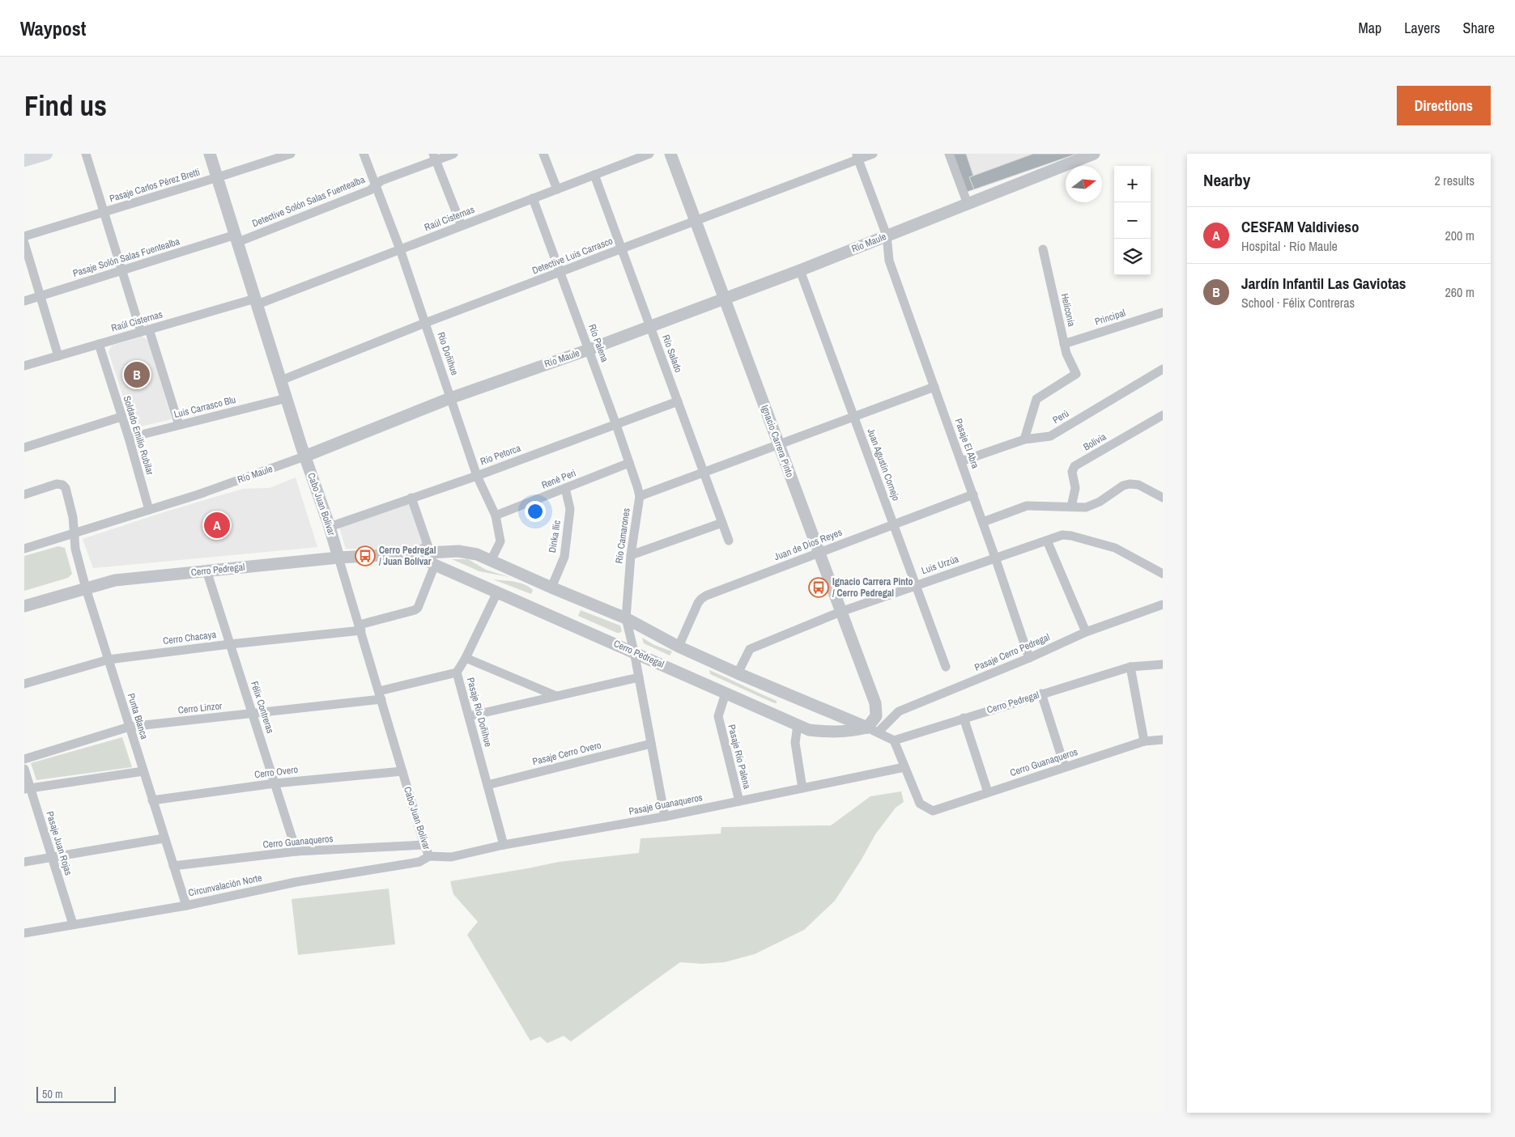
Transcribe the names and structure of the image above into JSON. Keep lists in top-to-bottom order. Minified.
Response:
{"streets":{"street":["Pasaje Carlos Pérez Bretti","Detective Solón Salas Fuentealba","Raúl Cisternas","Río Maule","Detective Luis Carrasco","Pasaje Solón Salas Fuentealba","Heliconia","Principal","Río Palena","Río Doñihue","Río Salado","Luis Carrasco Blu","Perú","Soldado Emilio Rubilar","Ignacio Carrera Pinto","Bolivia","Pasaje El Abra","Río Petorca","Juan Agustín Cornejo","René Peri","Cabo Juan Bolívar","Río Camarones","Dinka llic","Juan de Dios Reyes","Luis Urzúa","Cerro Pedregal","Cerro Chacaya","Pasaje Cerro Pedregal","Félix Contreras","Cerro Linzor","Pasaje Río Doñihue","Punta Blanca","Pasaje Cerro Overo","Pasaje Río Palena","Cerro Guanaqueros","Cerro Overo","Pasaje Guanaqueros","Pasaje Juan Rojas","Circunvalación Norte"]},"crossings":[["Pasaje Carlos Pérez Bretti","Cabo Juan Bolívar"],["Detective Solón Salas Fuentealba","Pasaje Solón Salas Fuentealba"],["Detective Solón Salas Fuentealba","Río Doñihue"],["Detective Solón Salas Fuentealba","Cabo Juan Bolívar"],["Raúl Cisternas","Río Palena"],["Raúl Cisternas","Río Doñihue"],["Raúl Cisternas","Río Salado"],["Raúl Cisternas","Soldado Emilio Rubilar"],["Raúl Cisternas","Cabo Juan Bolívar"],["Río Maule","Río Palena"],["Río Maule","Río Doñihue"],["Río Maule","Río Salado"],["Río Maule","Soldado Emilio Rubilar"],["Río Maule","Ignacio Carrera Pinto"],["Río Maule","Pasaje El Abra"],["Río Maule","Juan Agustín Cornejo"],["Río Maule","Cabo Juan Bolívar"],["Río Maule","Punta Blanca"],["Detective Luis Carrasco","Río Palena"],["Detective Luis Carrasco","Río Doñihue"],["Detective Luis Carrasco","Río Salado"],["Detective Luis Carrasco","Ignacio Carrera Pinto"],["Detective Luis Carrasco","Pasaje El Abra"],["Detective Luis Carrasco","Cabo Juan Bolívar"],["Pasaje Solón Salas Fuentealba","Cabo Juan Bolívar"],["Heliconia","Principal"],["Heliconia","Perú"],["Río Palena","Río Petorca"],["Río Palena","René Peri"],["Río Palena","Río Camarones"],["Río Doñihue","Río Petorca"],["Río Doñihue","René Peri"],["Río Doñihue","Cerro Pedregal"],["Río Salado","Río Petorca"],["Río Salado","Río Camarones"],["Luis Carrasco Blu","Soldado Emilio Rubilar"],["Luis Carrasco Blu","Cabo Juan Bolívar"],["Perú","Pasaje El Abra"],["Ignacio Carrera Pinto","Río Camarones"],["Ignacio Carrera Pinto","Juan de Dios Reyes"],["Ignacio Carrera Pinto","Luis Urzúa"],["Ignacio Carrera Pinto","Cerro Pedregal"],["Ignacio Carrera Pinto","Pasaje Cerro Pedregal"],["Pasaje El Abra","Río Camarones"],["Pasaje El Abra","Juan de Dios Reyes"],["Pasaje El Abra","Luis Urzúa"],["Pasaje El Abra","Pasaje Cerro Pedregal"],["Río Petorca","Cabo Juan Bolívar"],["Juan Agustín Cornejo","Río Camarones"],["Juan Agustín Cornejo","Juan de Dios Reyes"],["Juan Agustín Cornejo","Luis Urzúa"],["René Peri","Dinka llic"],["Cabo Juan Bolívar","Cerro Pedregal"],["Cabo Juan Bolívar","Cerro Chacaya"],["Cabo Juan Bolívar","Cerro Linzor"],["Cabo Juan Bolívar","Cerro Guanaqueros"],["Cabo Juan Bolívar","Cerro Overo"],["Cabo Juan Bolívar","Pasaje Guanaqueros"],["Cabo Juan Bolívar","Circunvalación Norte"],["Río Camarones","Cerro Pedregal"],["Río Camarones","Pasaje Cerro Overo"],["Río Camarones","Pasaje Guanaqueros"],["Dinka llic","Cerro Pedregal"],["Juan de Dios Reyes","Cerro Pedregal"],["Luis Urzúa","Cerro Pedregal"],["Cerro Pedregal","Cerro Chacaya"],["Cerro Pedregal","Pasaje Cerro Pedregal"],["Cerro Pedregal","Félix Contreras"],["Cerro Pedregal","Pasaje Río Doñihue"],["Cerro Pedregal","Punta Blanca"],["Cerro Pedregal","Pasaje Río Palena"],["Cerro Chacaya","Félix Contreras"],["Cerro Chacaya","Punta Blanca"],["Félix Contreras","Cerro Linzor"],["Félix Contreras","Cerro Guanaqueros"],["Félix Contreras","Cerro Overo"],["Cerro Linzor","Pasaje Río Doñihue"],["Cerro Linzor","Punta Blanca"],["Pasaje Río Doñihue","Pasaje Cerro Overo"],["Pasaje Río Doñihue","Pasaje Guanaqueros"],["Punta Blanca","Cerro Guanaqueros"],["Punta Blanca","Cerro Overo"],["Punta Blanca","Circunvalación Norte"],["Pasaje Río Palena","Pasaje Guanaqueros"],["Cerro Guanaqueros","Pasaje Guanaqueros"],["Pasaje Guanaqueros","Circunvalación Norte"],["Pasaje Juan Rojas","Circunvalación Norte"]],"places":{"bus stop":["Cerro Pedregal / Juan Bolívar","Ignacio Carrera Pinto / Cerro Pedregal"]},"scale_bar":"50 m","north":"right","page":{"header":"Waypost","nav":["Map","Layers","Share"],"buttons":"Directions","title":"Find us","heading":["Nearby","2 results"],"map_buttons":["+","−"],"list":[{"mark":"A","name":"CESFAM Valdivieso","note":"Hospital · Río Maule","value":"200 m"},{"mark":"B","name":"Jardín Infantil Las Gaviotas","note":"School · Félix Contreras","value":"260 m"}],"pins":["B","A"],"scale":"50 m"}}
